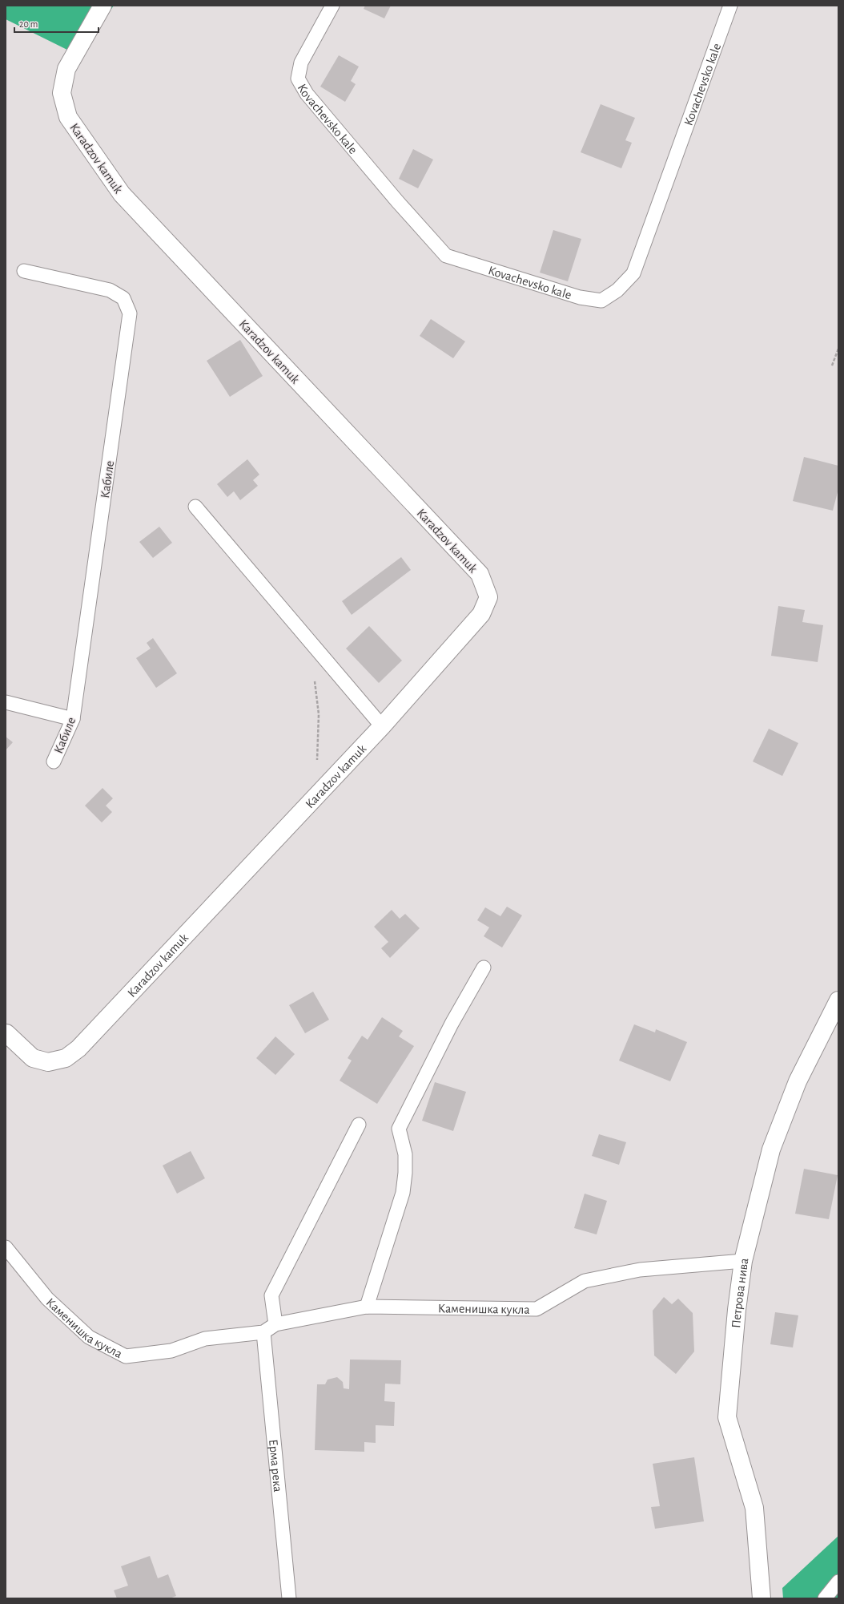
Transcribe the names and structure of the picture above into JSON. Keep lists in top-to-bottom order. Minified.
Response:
{"streets":{"street":["Karadzov kamuk","Петрова нива"],"lane":["Kovachevsko kale","Кабиле","Каменишка кукла","Ерма река"]},"crossings":[["Петрова нива","Каменишка кукла"],["Каменишка кукла","Ерма река"]],"scale_bar":"20 m"}
